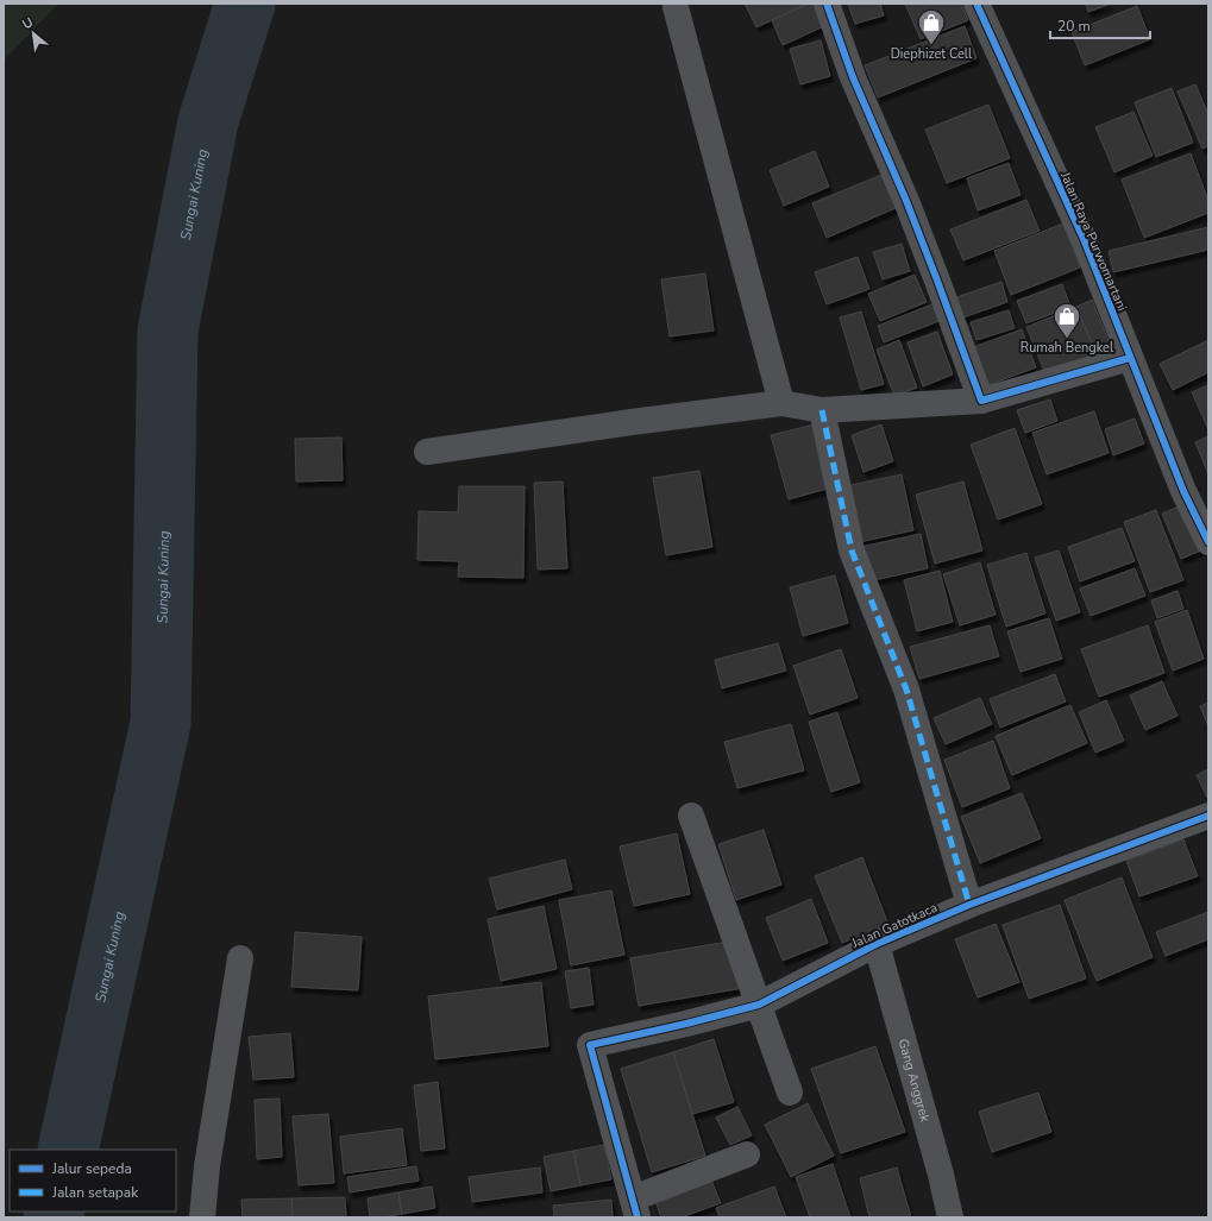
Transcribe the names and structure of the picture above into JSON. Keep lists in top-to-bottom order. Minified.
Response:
{"streets":{"street":["Jalan Raya Purwomartani","Jalan Gatotkaca","Gang Anggrek"]},"crossings":[["Jalan Gatotkaca","Gang Anggrek"]],"water":["Sungai Kuning"],"places":{"shop":["Diephizet Cell","Rumah Bengkel"]},"legend":["Jalur sepeda","Jalan setapak"],"scale_bar":"20 m","north":"top left"}
